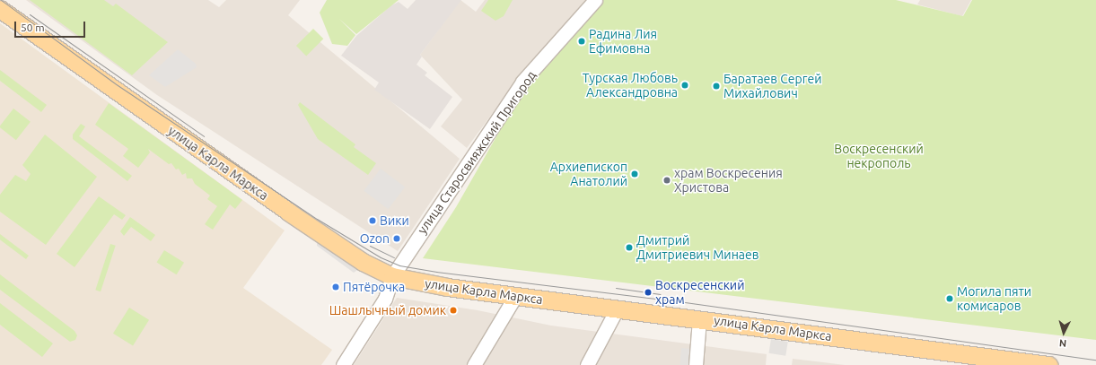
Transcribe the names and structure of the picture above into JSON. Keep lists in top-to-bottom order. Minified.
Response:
{"streets":{"main road":["улица Карла Маркса"],"street":["улица Старосвияжский Пригород"]},"crossings":[["улица Старосвияжский Пригород","улица Карла Маркса"]],"parks":["Воскресенский некрополь"],"places":["Радина Лия Ефимовна","Турская Любовь Александровна","Баратаев Сергей Михайлович","Архиепископ Анатолий","храм Воскресения Христова","Вики","Ozon","Дмитрий Дмитриевич Минаев","Пятёрочка","Воскресенский храм","Могила пяти комисаров","Шашлычный домик"],"scale_bar":"50 m","north":"bottom"}
